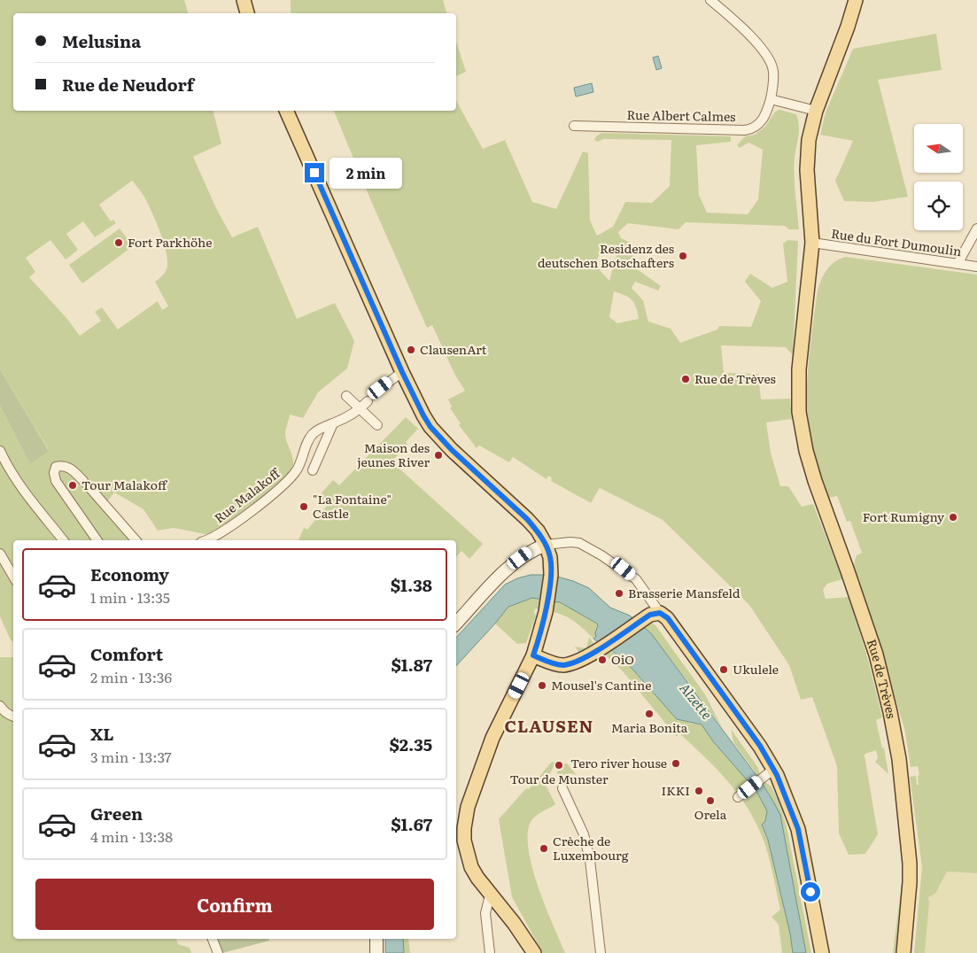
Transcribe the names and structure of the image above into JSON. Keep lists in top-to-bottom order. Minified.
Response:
{"streets":{"main road":["Rue de Trèves"],"street":["Rue Albert Calmes","Rue du Fort Dumoulin","Rue Malakoff"]},"crossings":[["Rue du Fort Dumoulin","Rue de Trèves"]],"districts":["CLAUSEN"],"water":["Alzette"],"places":["Fort Parkhöhe","Residenz des deutschen Botschafters","ClausenArt","Rue de Trèves","Maison des jeunes River","Tour Malakoff","\"La Fontaine\" Castle","Fort Rumigny","Brasserie Mansfeld","OiO","Ukulele","Mousel's Cantine","Maria Bonita","Tero river house","Tour de Munster","IKKI","Orela","Crèche de Luxembourg"],"north":"left","page":{"banner":["Melusina","Rue de Neudorf"],"bubble":"2 min","list":[{"name":"Economy","note":"1 min · 13:35","value":"$1.38"},{"name":"Comfort","note":"2 min · 13:36","value":"$1.87"},{"name":"XL","note":"3 min · 13:37","value":"$2.35"},{"name":"Green","note":"4 min · 13:38","value":"$1.67"}],"buttons":"Confirm"}}
